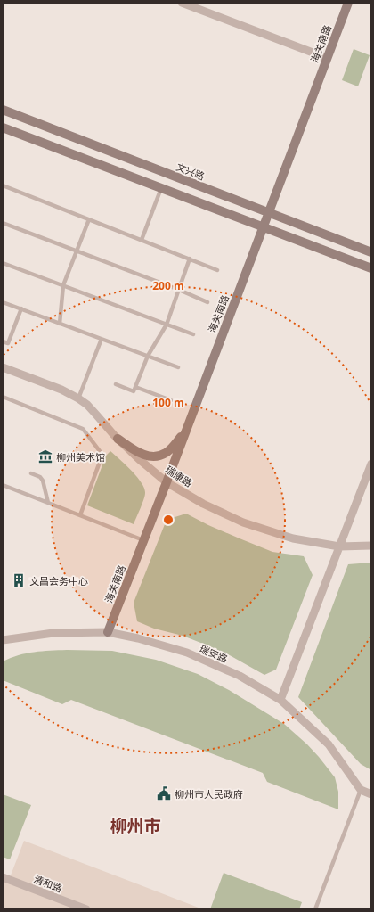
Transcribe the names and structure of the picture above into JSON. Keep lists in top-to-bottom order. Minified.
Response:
{"streets":{"main road":["海关南路","文兴路"],"street":["瑞康路","瑞安路","清和路"]},"crossings":[["海关南路","文兴路"],["海关南路","瑞康路"],["海关南路","瑞安路"]],"districts":["柳州市"],"places":{"museum":["柳州美术馆"],"building":["文昌会务中心"],"public building":["柳州市人民政府"]},"rings":["200 m","100 m"]}
